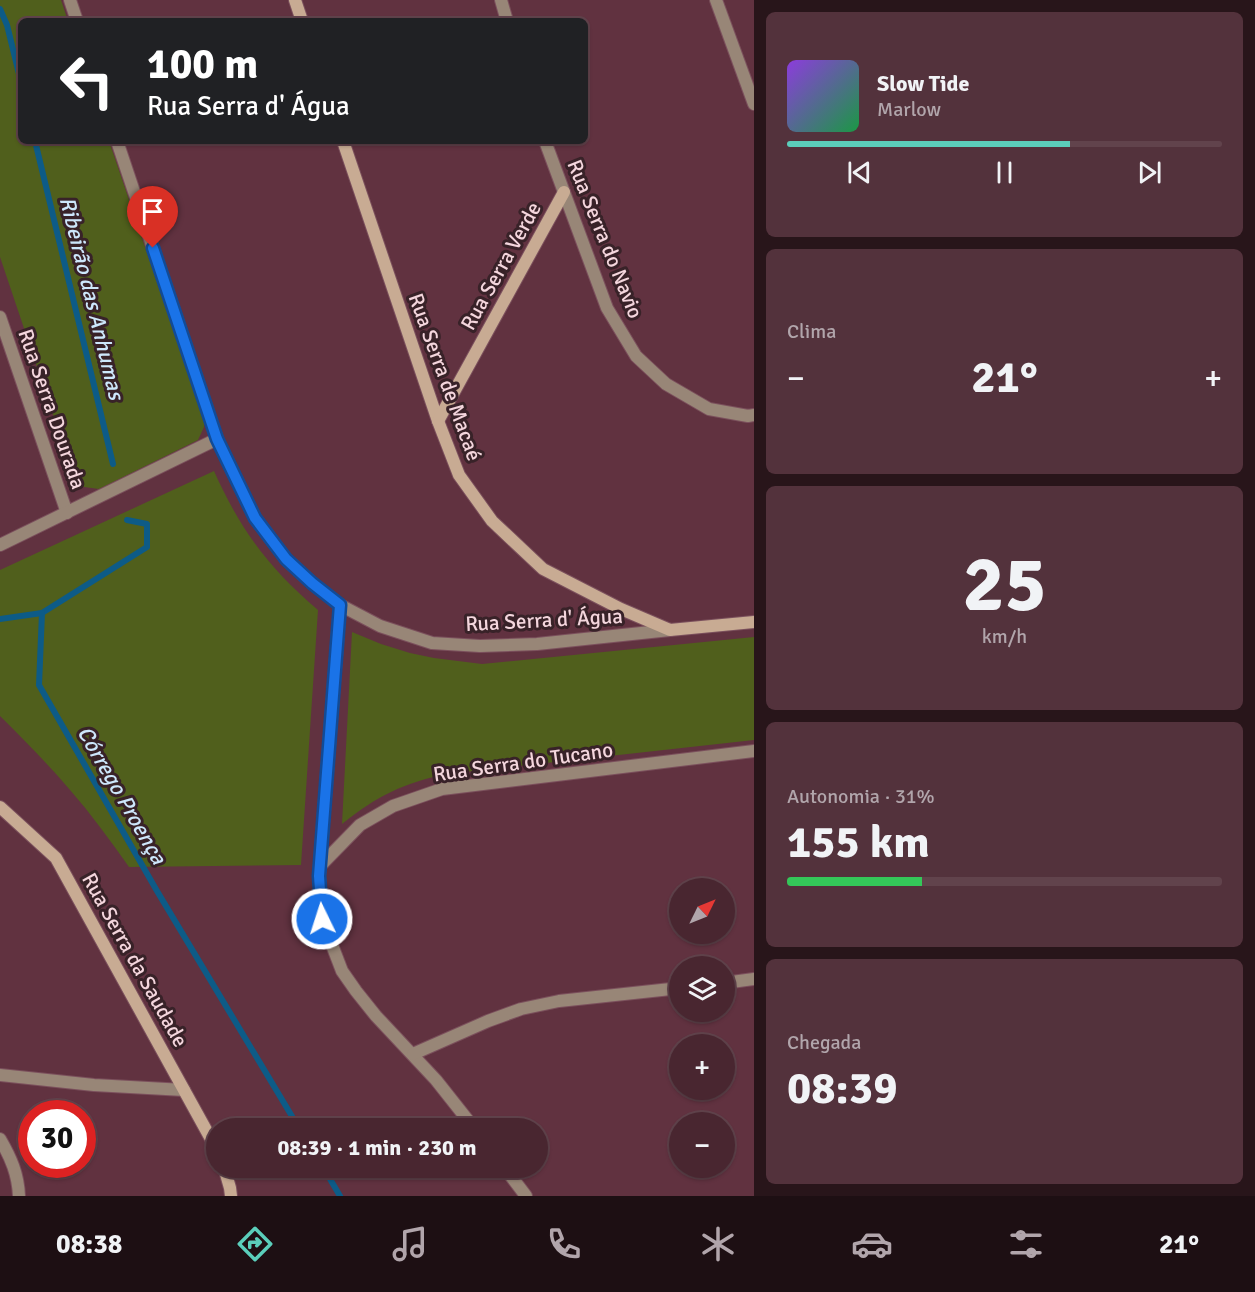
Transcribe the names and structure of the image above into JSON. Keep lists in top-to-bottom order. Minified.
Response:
{"streets":{"street":["Rua Serra do Navio","Rua Serra Verde","Rua Serra de Macaé","Rua Serra Dourada","Rua Serra d' Água","Rua Serra do Tucano","Rua Serra da Saudade"]},"crossings":[["Rua Serra do Navio","Rua Serra Verde"],["Rua Serra Verde","Rua Serra de Macaé"],["Rua Serra de Macaé","Rua Serra d' Água"]],"water":["Ribeirão das Anhumas","Córrego Proença"],"north":"top right","page":{"turn":["100 m","Rua Serra d' Água"],"song":["Slow Tide","Marlow"],"tile":["Clima",["25","km/h"],["Autonomia · 31%","155 km"],["Chegada","08:39"]],"heat":["−","21°","+"],"map_buttons":["+","−"],"limit":"30","trip":"08:39 · 1 min · 230 m","tabs":["08:38","21°"]}}
